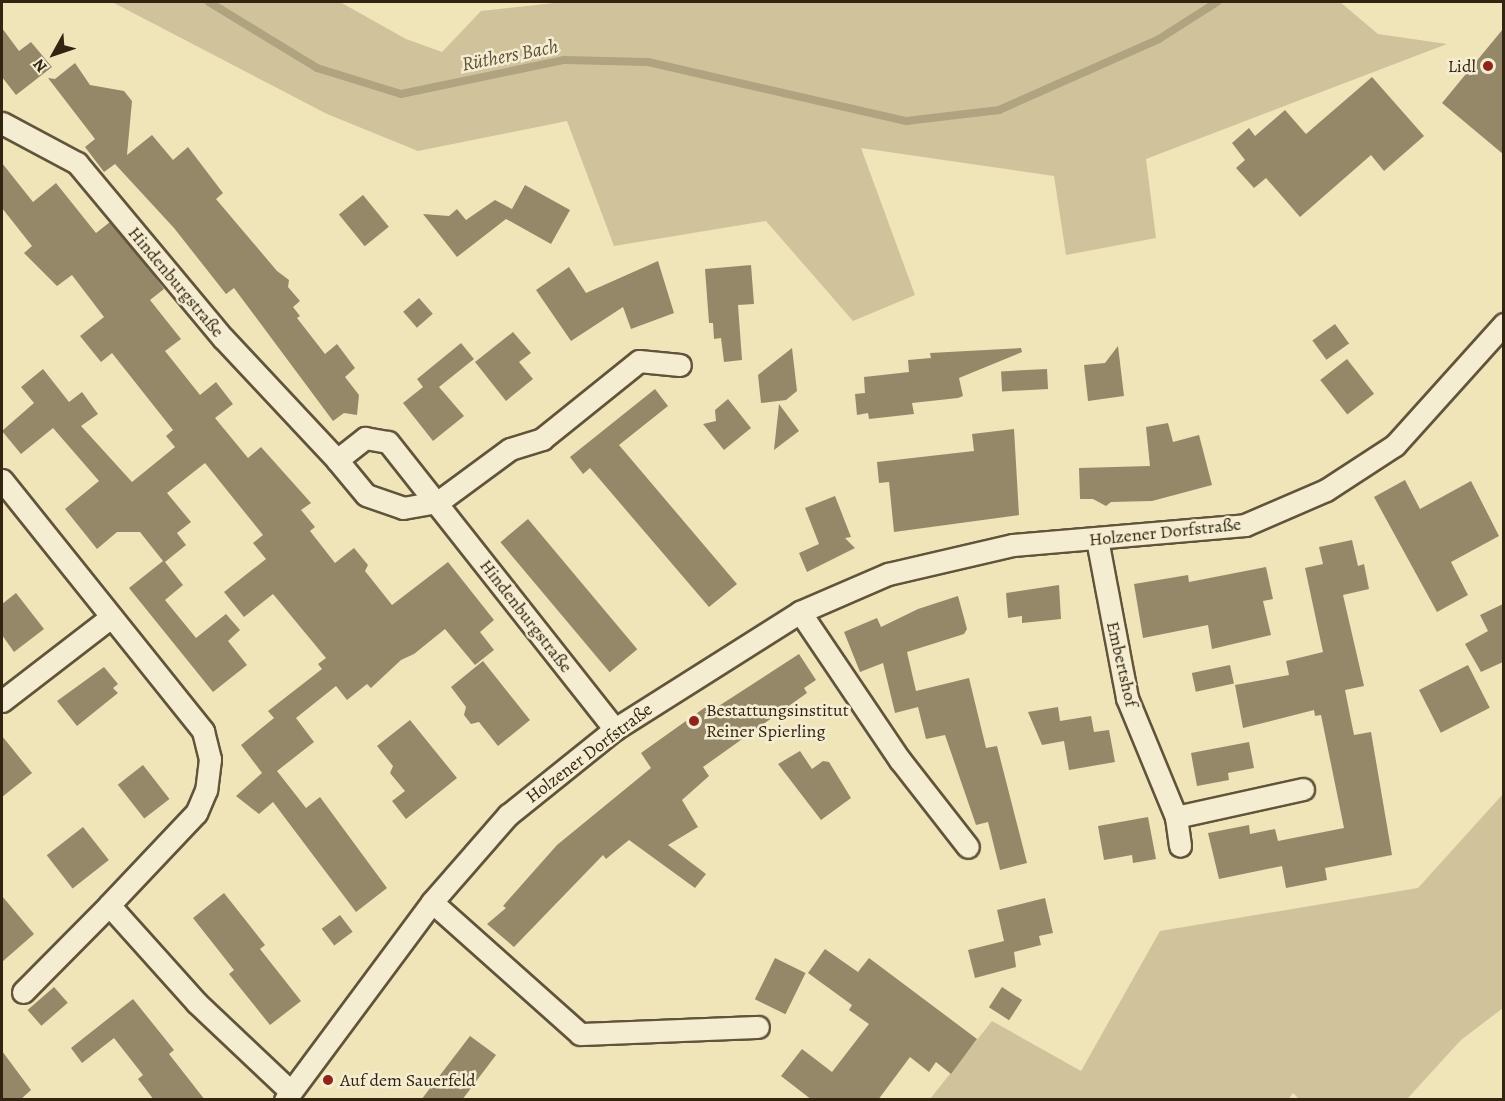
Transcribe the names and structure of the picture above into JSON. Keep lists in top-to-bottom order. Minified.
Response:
{"streets":{"street":["Hindenburgstraße","Holzener Dorfstraße","Embertshof"]},"crossings":[["Hindenburgstraße","Holzener Dorfstraße"],["Holzener Dorfstraße","Embertshof"]],"water":["Rüthers Bach"],"places":["Lidl","Bestattungsinstitut Reiner Spierling","Auf dem Sauerfeld"],"north":"bottom left"}
